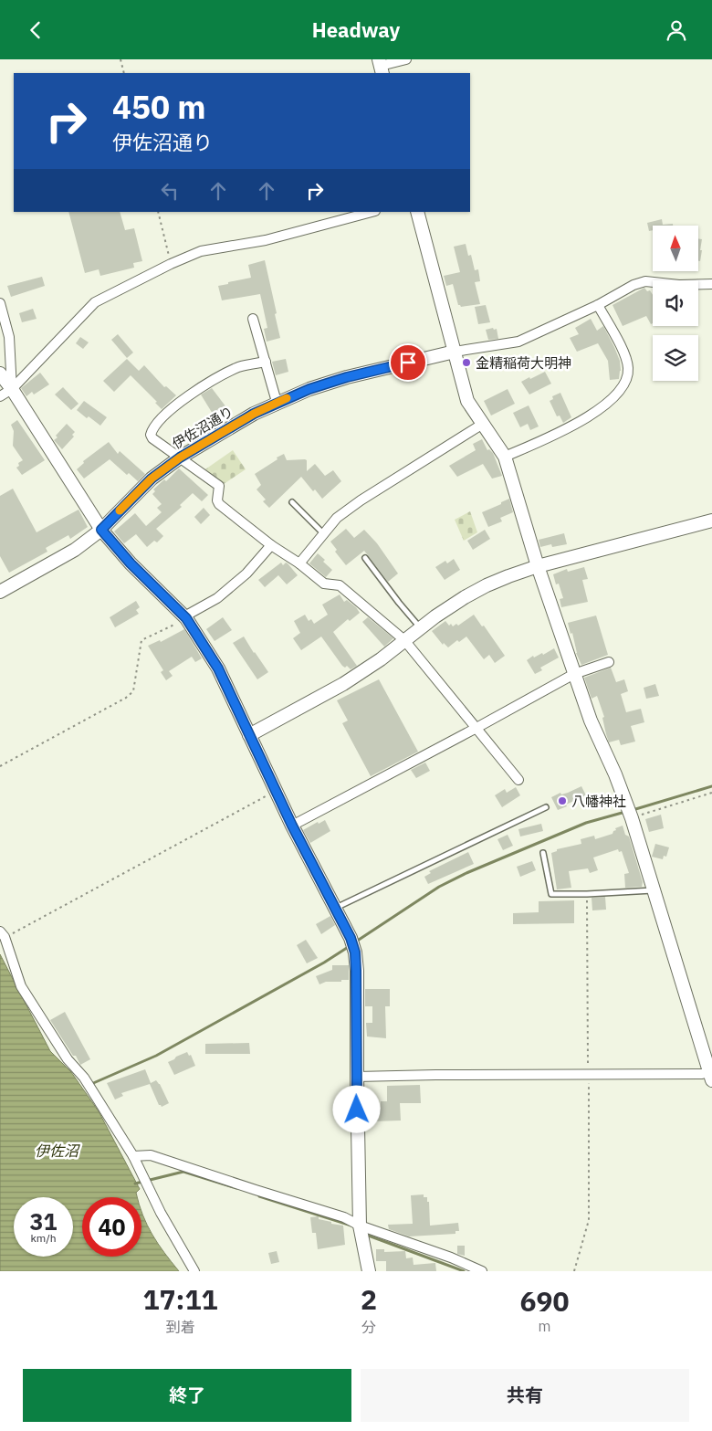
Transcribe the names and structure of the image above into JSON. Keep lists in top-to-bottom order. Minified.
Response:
{"streets":{"street":["伊佐沼通り"]},"water":["伊佐沼"],"places":["金精稲荷大明神","八幡神社"],"north":"top","page":{"header":"Headway","turn":["450 m","伊佐沼通り"],"speed":"31 km/h","limit":"40","eta":["17:11","到着","2","分","690","m"],"buttons":["終了","共有"]}}
